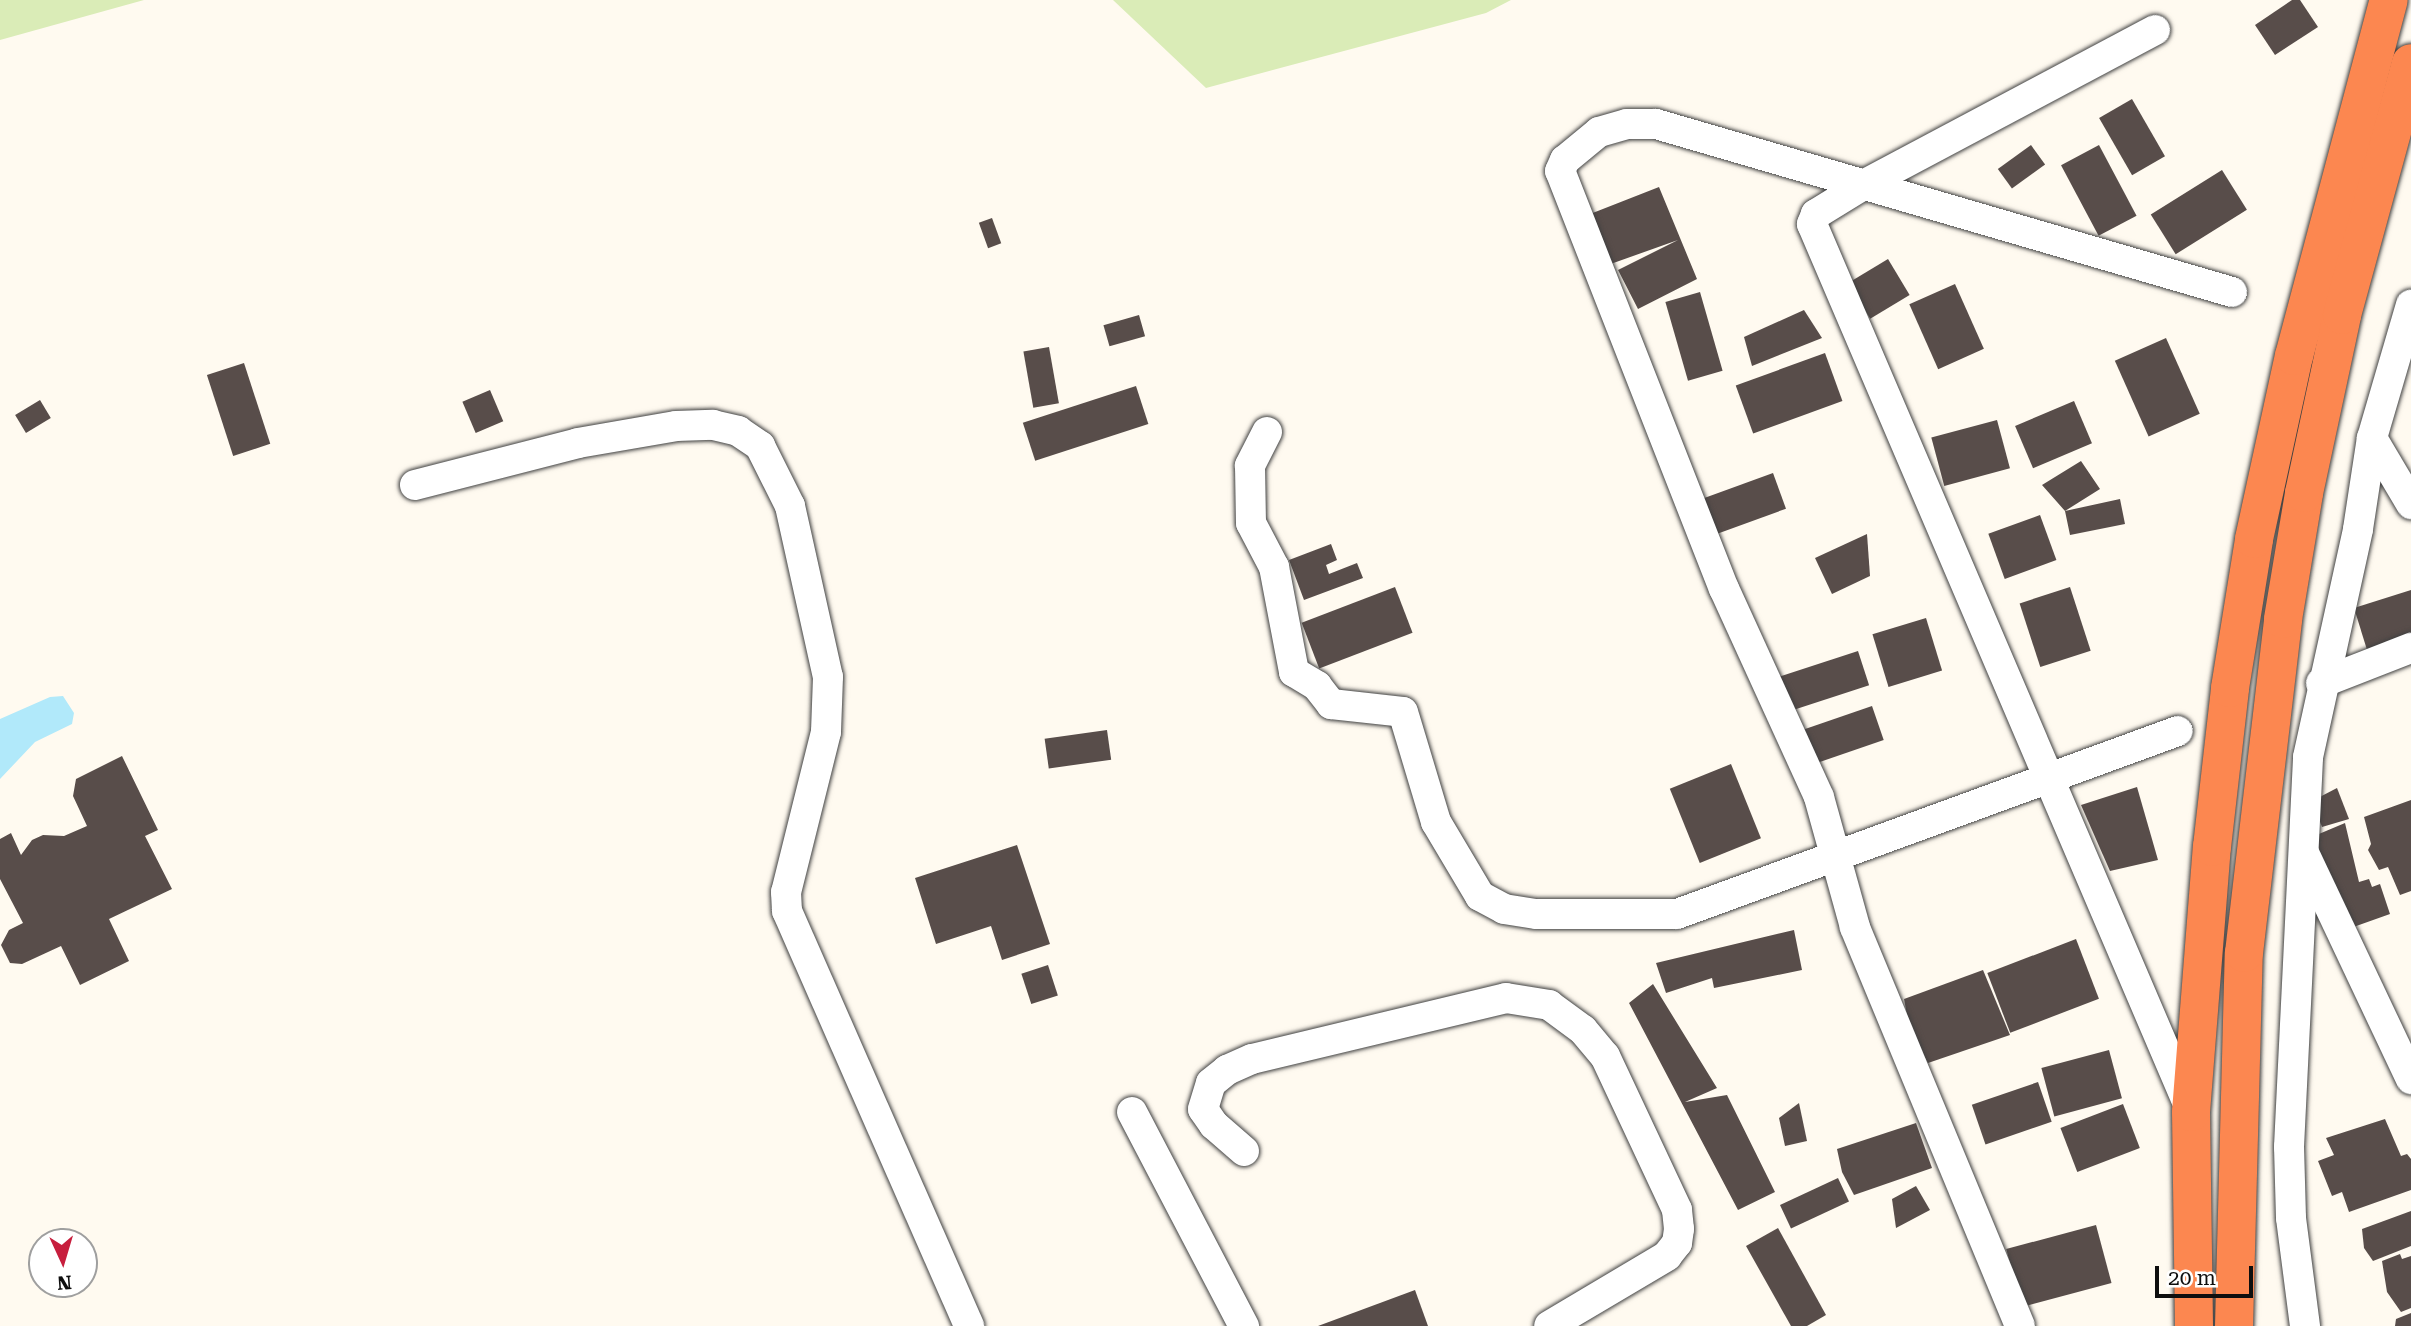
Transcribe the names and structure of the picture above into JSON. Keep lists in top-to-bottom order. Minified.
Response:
{"scale_bar":"20 m","north":"bottom"}
